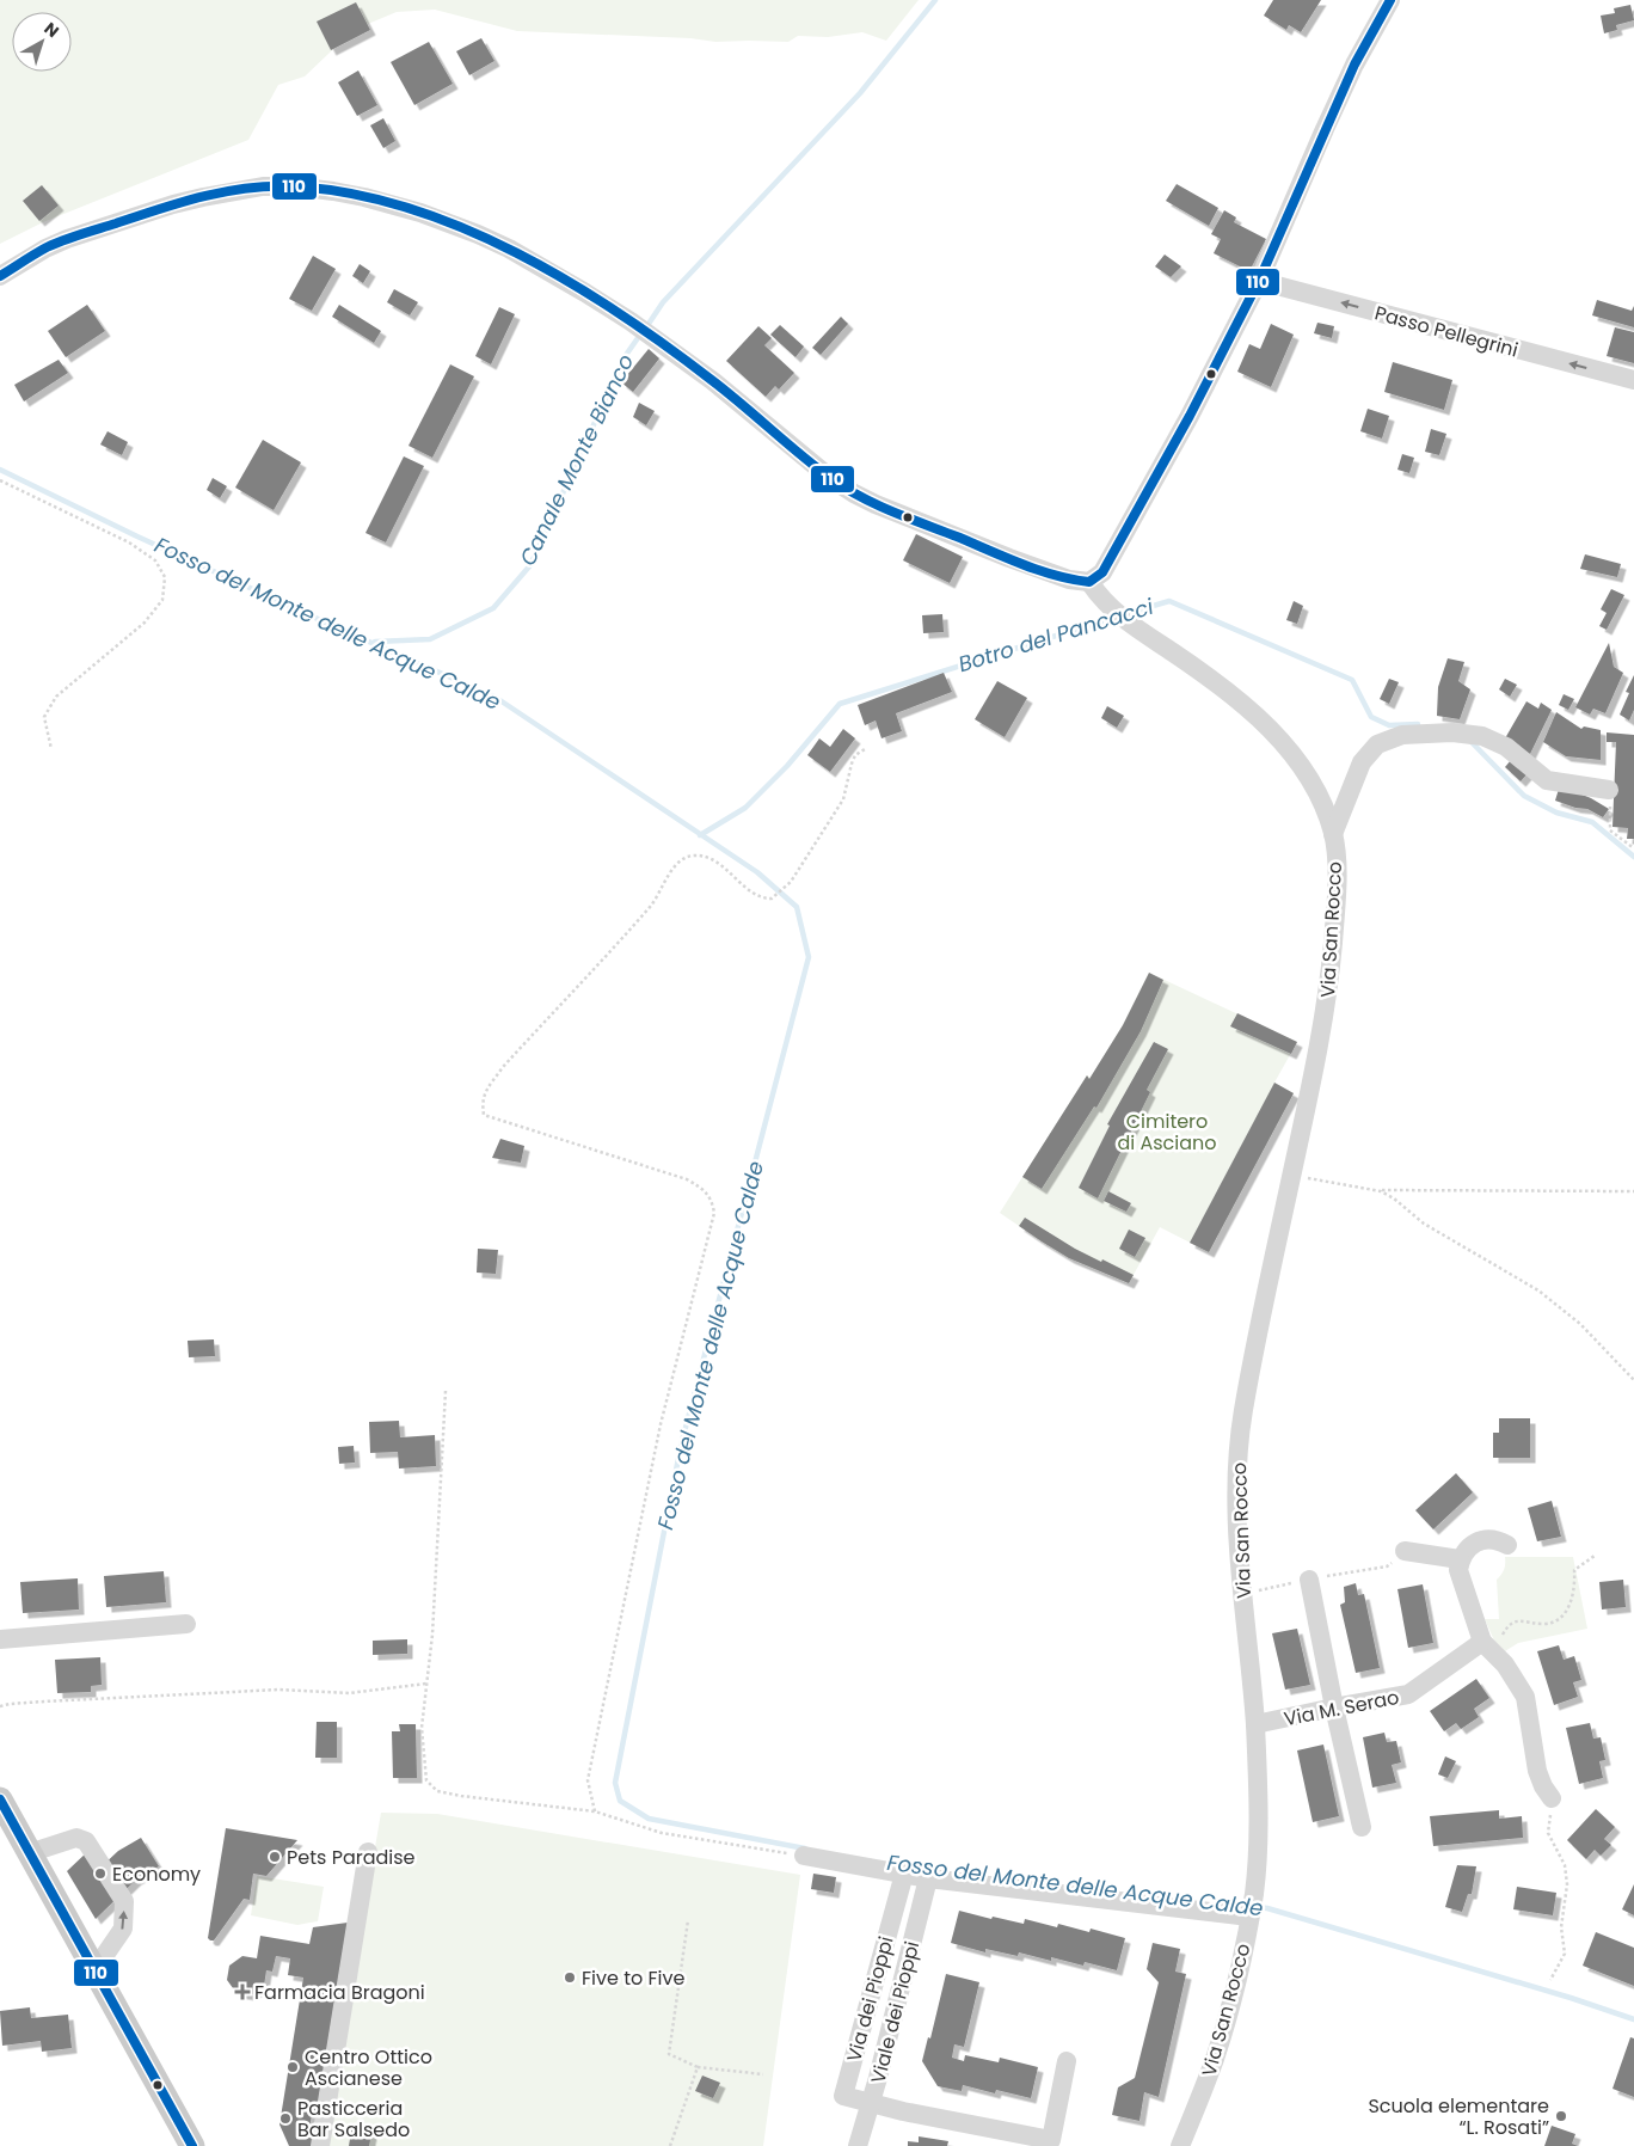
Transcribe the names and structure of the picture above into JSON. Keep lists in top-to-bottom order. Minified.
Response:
{"streets":{"street":["Passo Pellegrini","Via San Rocco","Via M. Serao","Via dei Pioppi","Viale dei Pioppi"]},"crossings":[["Via San Rocco","Via M. Serao"],["Via dei Pioppi","Viale dei Pioppi"]],"one_way":["Passo Pellegrini"],"water":["Canale Monte Bianco","Fosso del Monte delle Acque Calde","Botro del Pancacci"],"parks":["Cimitero di Asciano"],"places":{"other":["Pets Paradise","Economy","Five to Five","Centro Ottico Ascianese","Scuola elementare “L. Rosati”","Pasticceria Bar Salsedo"],"health":["Farmacia Bragoni"]},"lines":["transit line 110"],"north":"top right"}
